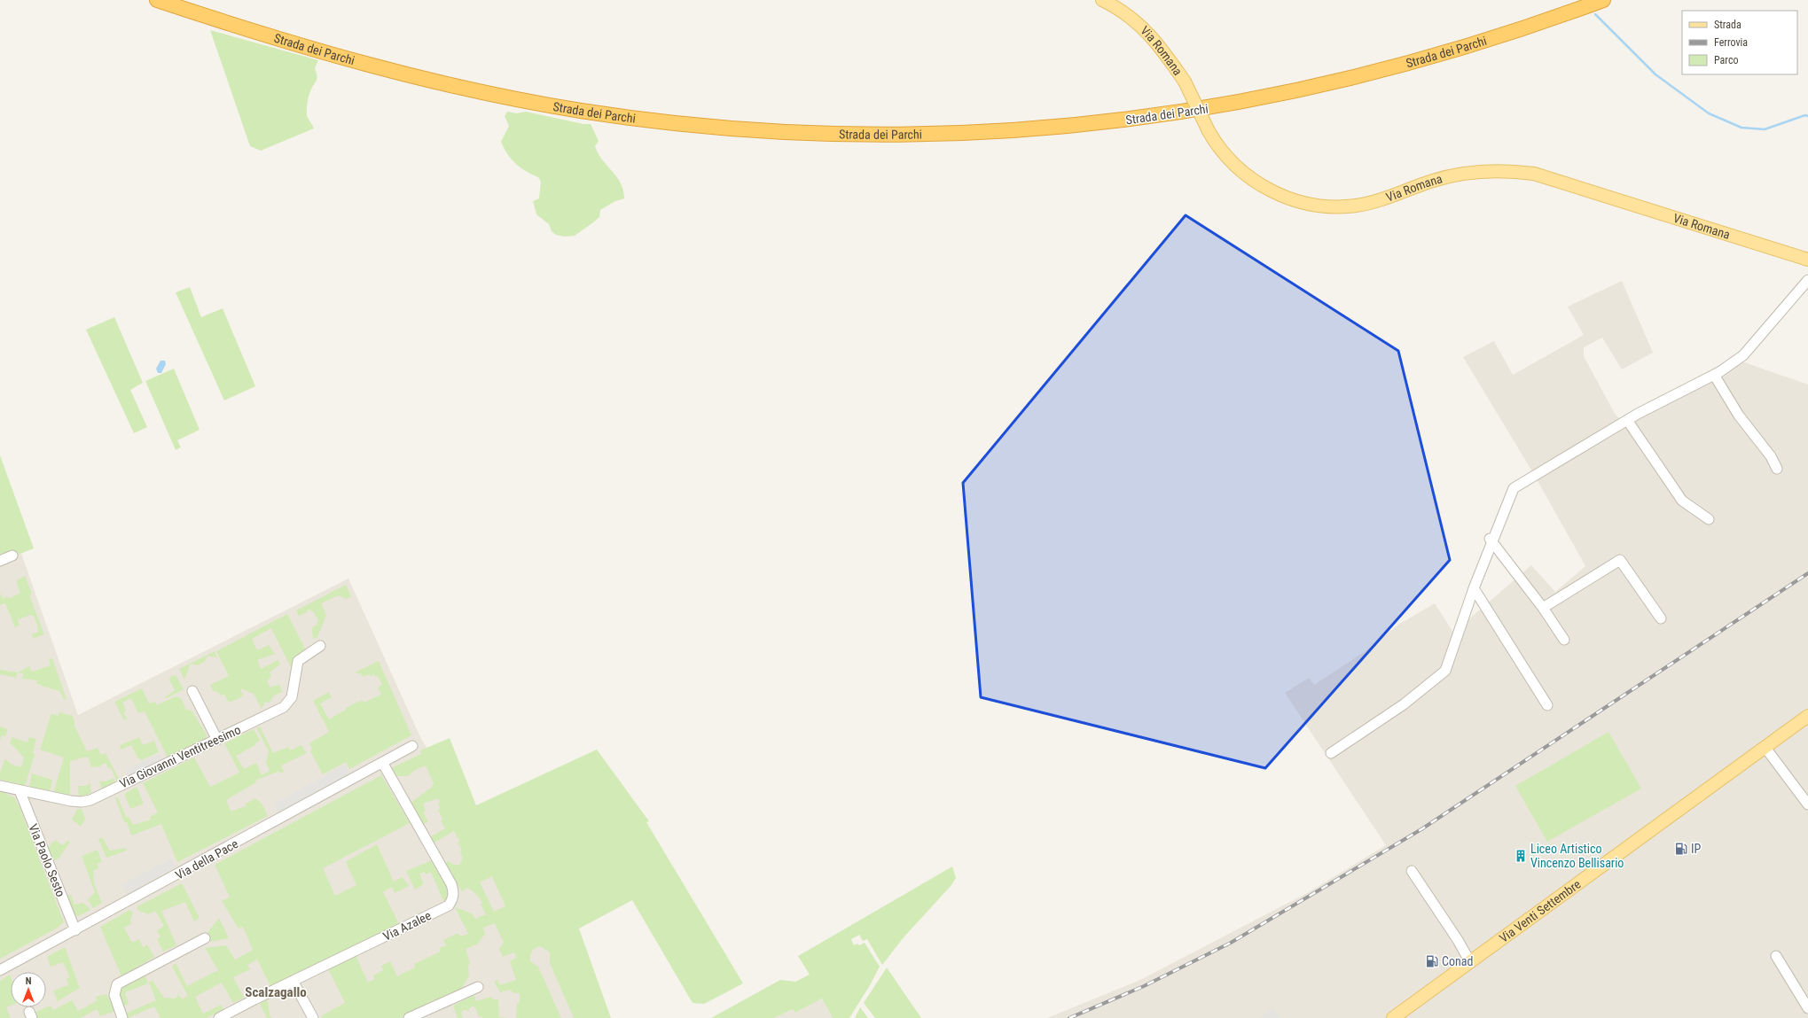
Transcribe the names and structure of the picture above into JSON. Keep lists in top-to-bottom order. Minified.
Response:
{"streets":{"highway":["Strada dei Parchi"],"main road":["Via Romana","Via Venti Settembre"],"street":["Via Giovanni Ventitreesimo","Via della Pace","Via Paolo Sesto","Via Azalee"]},"crossings":[["Via Giovanni Ventitreesimo","Via Paolo Sesto"],["Via della Pace","Via Paolo Sesto"],["Via della Pace","Via Azalee"]],"districts":["Scalzagallo"],"places":{"fuel station":["IP","Conad"],"building":["Liceo Artistico Vincenzo Bellisario"]},"legend":["Strada","Ferrovia","Parco"],"north":"top"}
